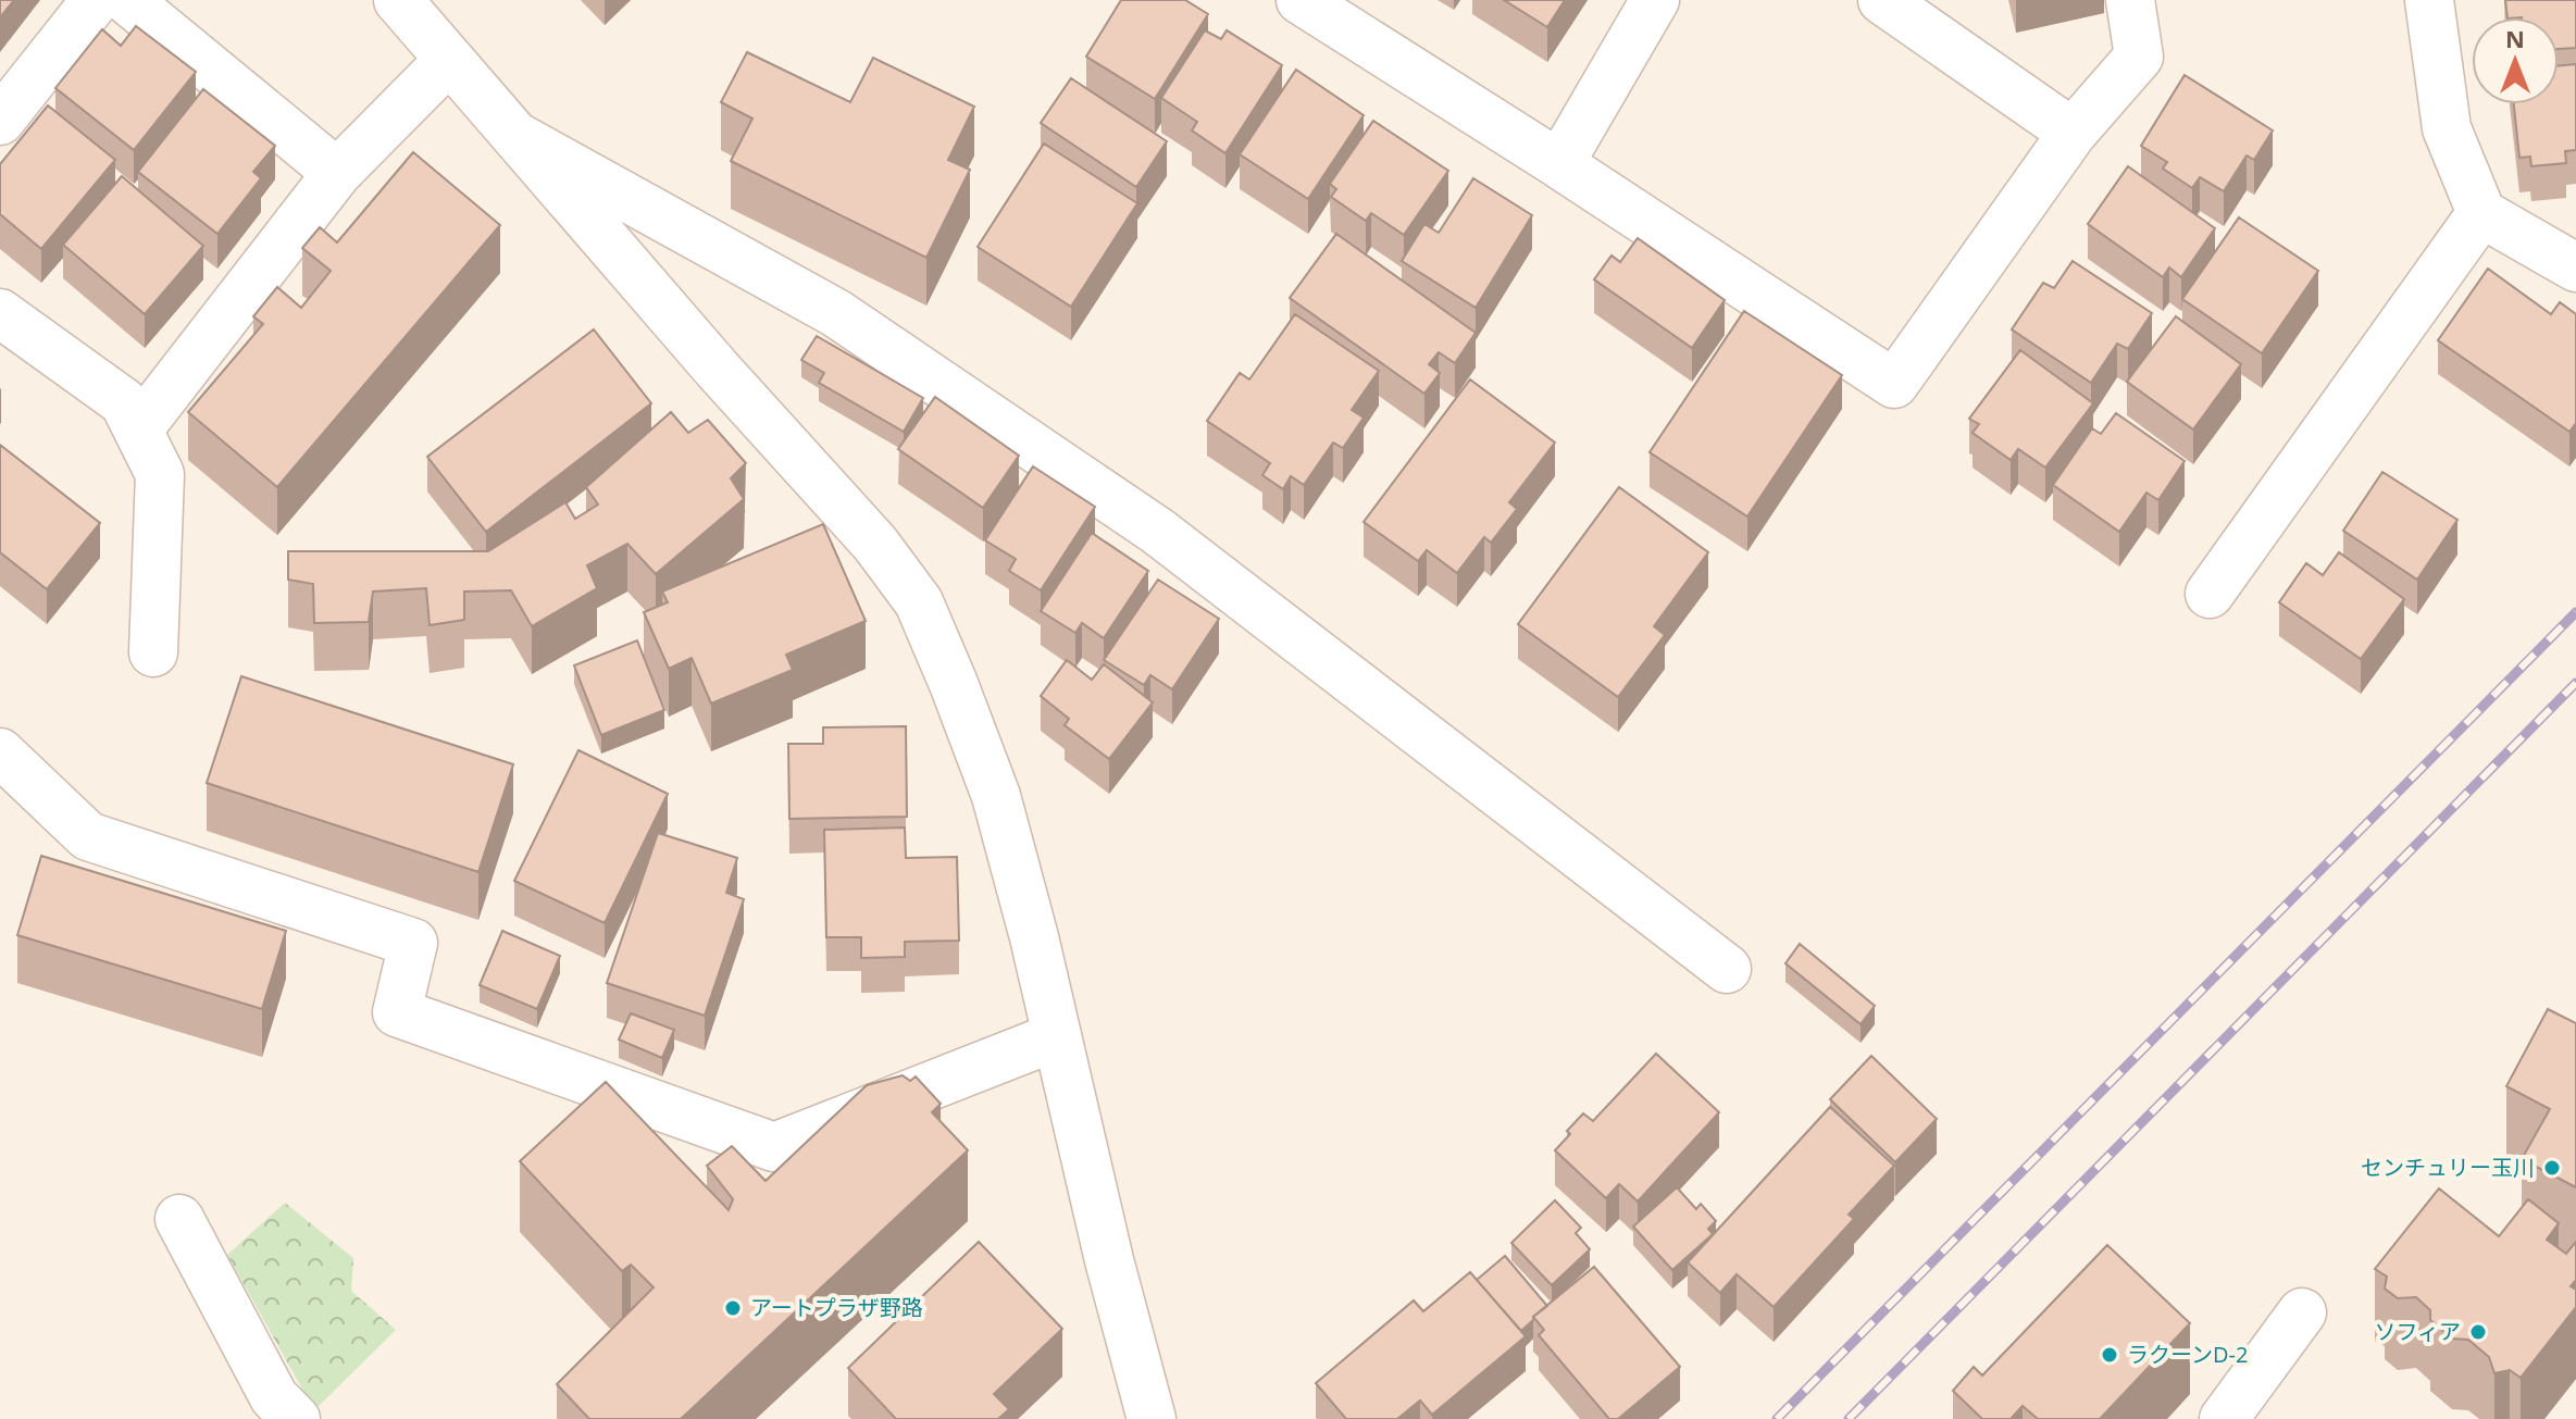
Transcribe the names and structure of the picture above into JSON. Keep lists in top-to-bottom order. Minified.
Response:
{"places":["センチュリー玉川","アートプラザ野路","ソフィア","ラクーンD-2"],"north":"top"}
